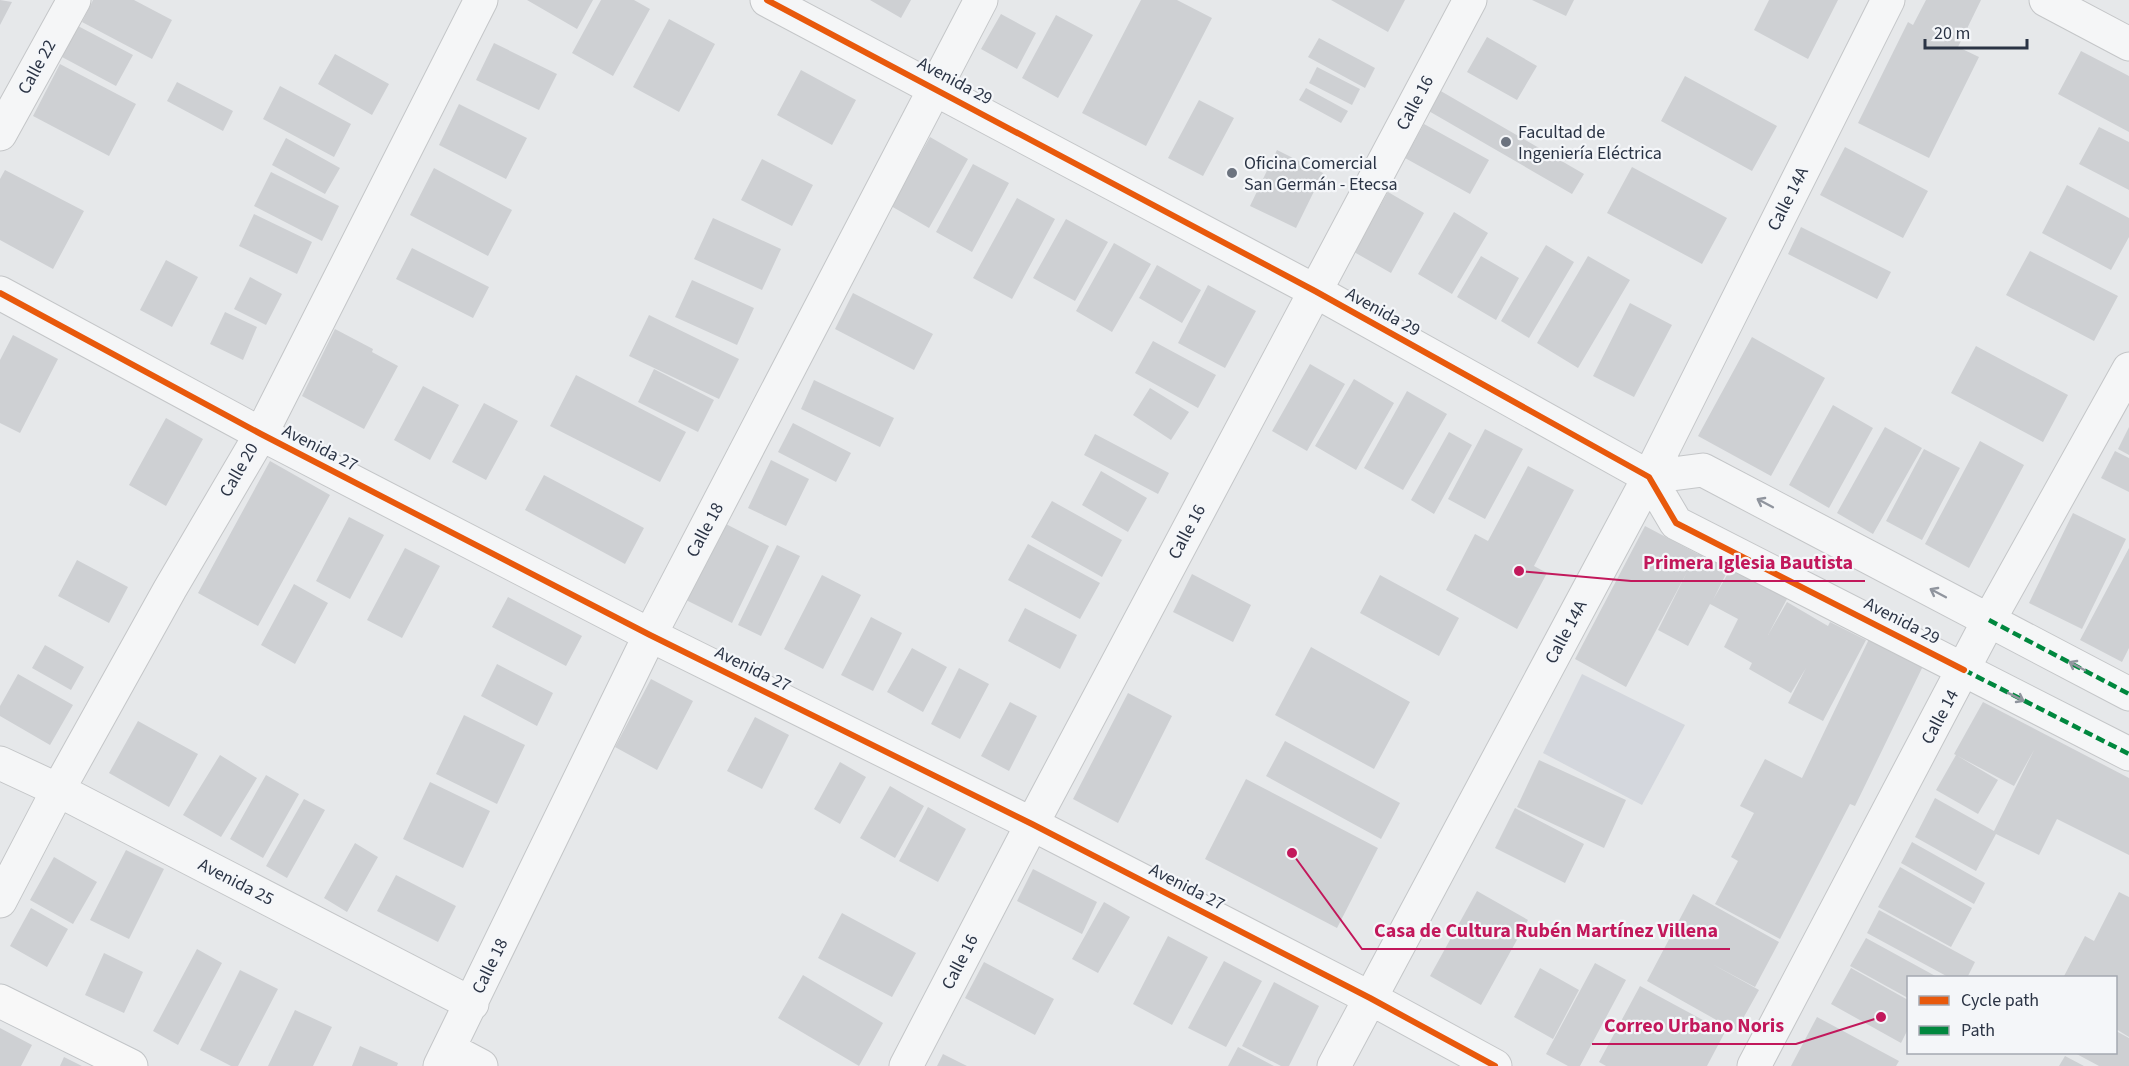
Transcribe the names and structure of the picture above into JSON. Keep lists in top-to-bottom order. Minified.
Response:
{"streets":{"street":["Calle 22","Avenida 29","Calle 16","Calle 14A","Avenida 27","Calle 20","Calle 18","Calle 14","Avenida 25"]},"crossings":[["Avenida 29","Calle 16"],["Avenida 29","Calle 14A"],["Avenida 29","Calle 18"],["Avenida 29","Calle 14"],["Calle 16","Avenida 27"],["Calle 14A","Avenida 27"],["Avenida 27","Calle 20"],["Avenida 27","Calle 18"],["Calle 20","Avenida 25"],["Calle 18","Avenida 25"]],"places":["Facultad de Ingeniería Eléctrica","Oficina Comercial San Germán - Etecsa","Primera Iglesia Bautista","Casa de Cultura Rubén Martínez Villena","Correo Urbano Noris"],"legend":["Cycle path","Path"],"scale_bar":"20 m"}
